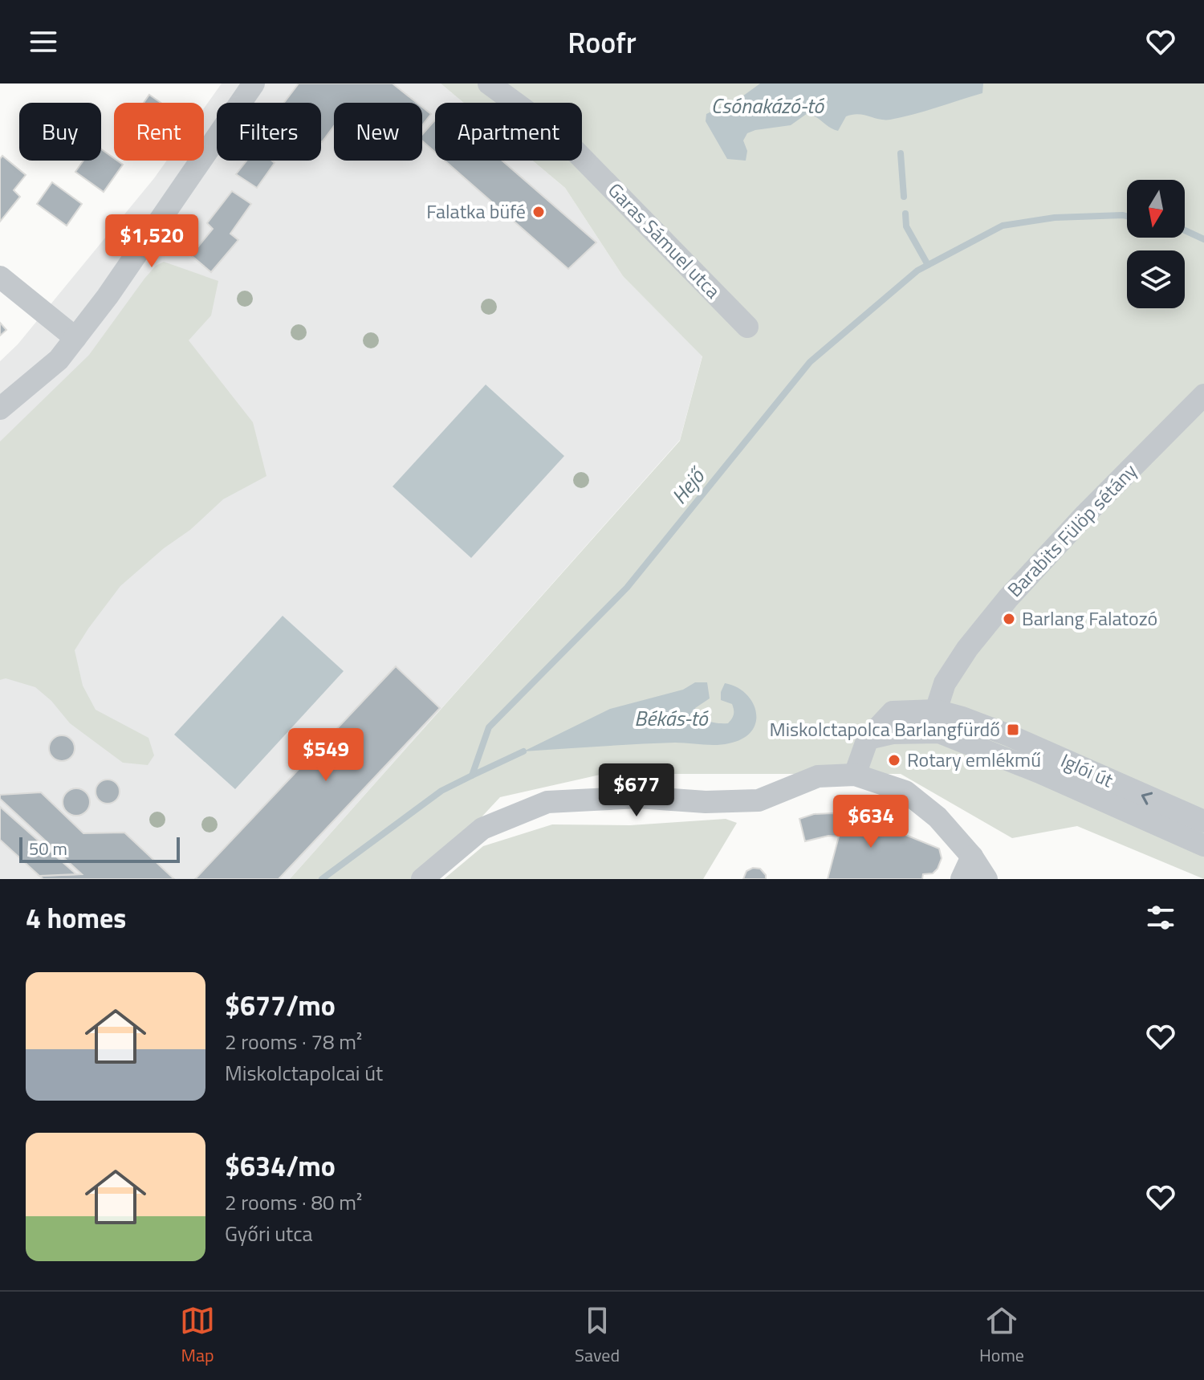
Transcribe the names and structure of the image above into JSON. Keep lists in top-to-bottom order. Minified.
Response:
{"streets":{"street":["Garas Sámuel utca","Barabits Fülöp sétány","Iglói út"]},"crossings":[["Barabits Fülöp sétány","Iglói út"]],"water":["Csónakázó-tó","Hejő","Békás-tó"],"places":{"other":["Falatka büfé","Barlang Falatozó","Rotary emlékmű"],"transit":["Miskolctapolca Barlangfürdő"]},"scale_bar":"50 m","north":"bottom","page":{"header":"Roofr","chip":["Buy","Rent","Filters","New","Apartment"],"price":["$1,520","$549","$677","$634"],"scale":"50 m","heading":"4 homes","list":[{"name":"$677/mo","note":"2 rooms · 78 m² · Miskolctapolcai út"},{"name":"$634/mo","note":"2 rooms · 80 m² · Győri utca"}],"tabs":["Map","Saved","Home"]}}
